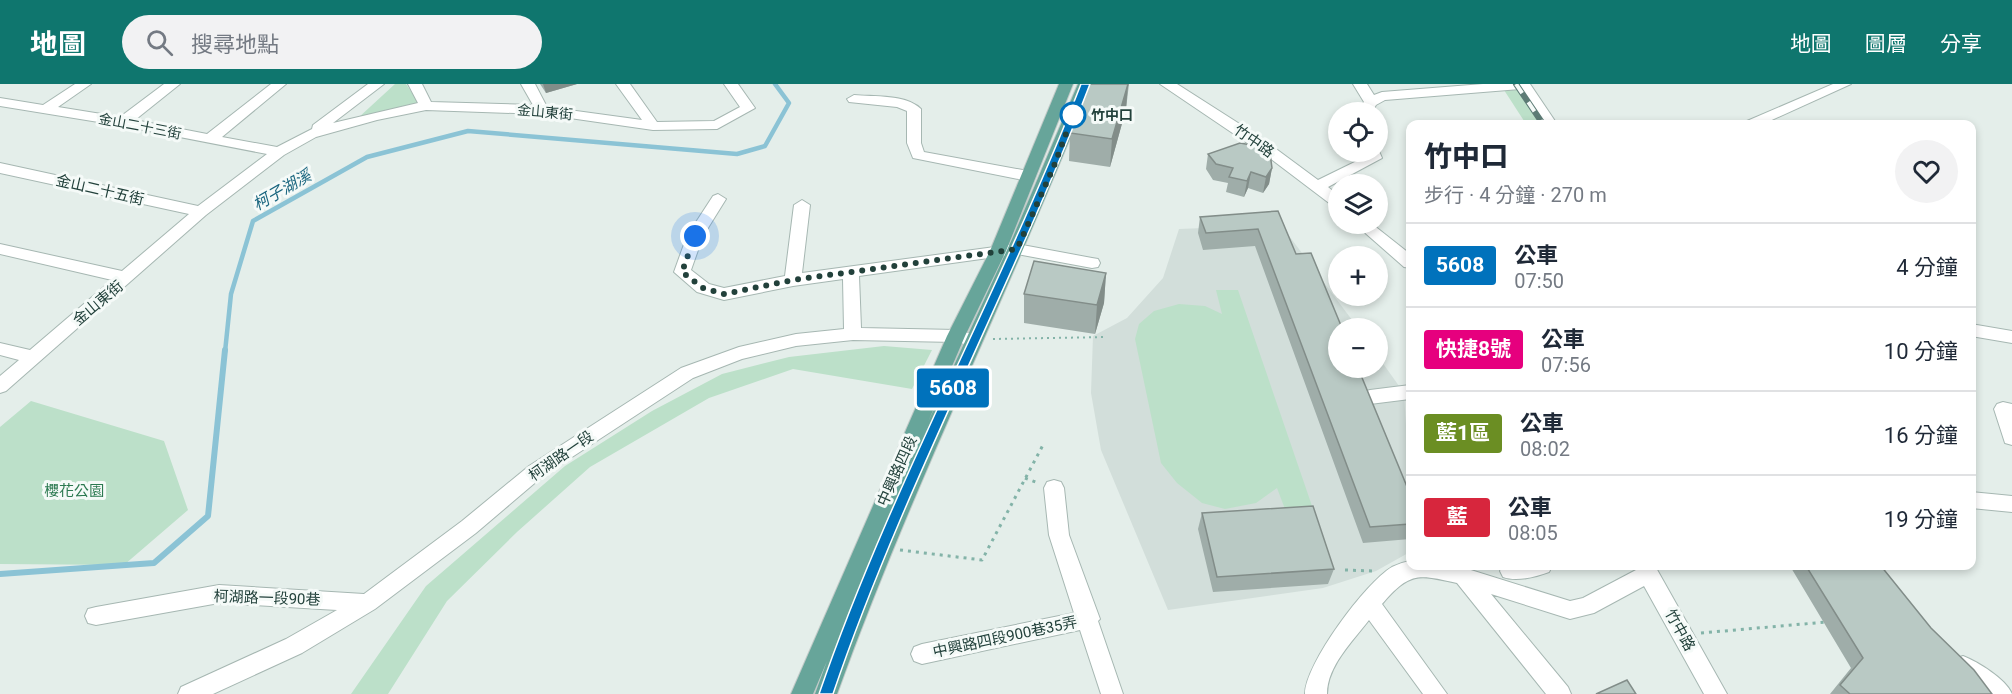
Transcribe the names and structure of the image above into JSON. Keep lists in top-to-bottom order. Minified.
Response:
{"streets":{"main road":["中興路四段"],"street":["金山東街","金山二十三街","竹中路","金山二十五街","柯湖路一段","柯湖路一段90巷","中興路四段900巷35弄"]},"crossings":[["金山東街","金山二十三街"],["金山東街","金山二十五街"],["柯湖路一段","中興路四段"],["柯湖路一段","柯湖路一段90巷"]],"water":["柯子湖溪"],"parks":["櫻花公園"],"places":["竹中口"],"lines":["bus line 5608"],"page":{"header":"地圖","search":"搜尋地點","nav":["地圖","圖層","分享"],"on_map":"5608","map_buttons":["+","−"],"heading":["竹中口","步行 · 4 分鐘 · 270 m"],"list":[{"mark":"5608","name":"公車","note":"07:50","value":"4 分鐘"},{"mark":"快捷8號","name":"公車","note":"07:56","value":"10 分鐘"},{"mark":"藍1區","name":"公車","note":"08:02","value":"16 分鐘"},{"mark":"藍","name":"公車","note":"08:05","value":"19 分鐘"}]}}
